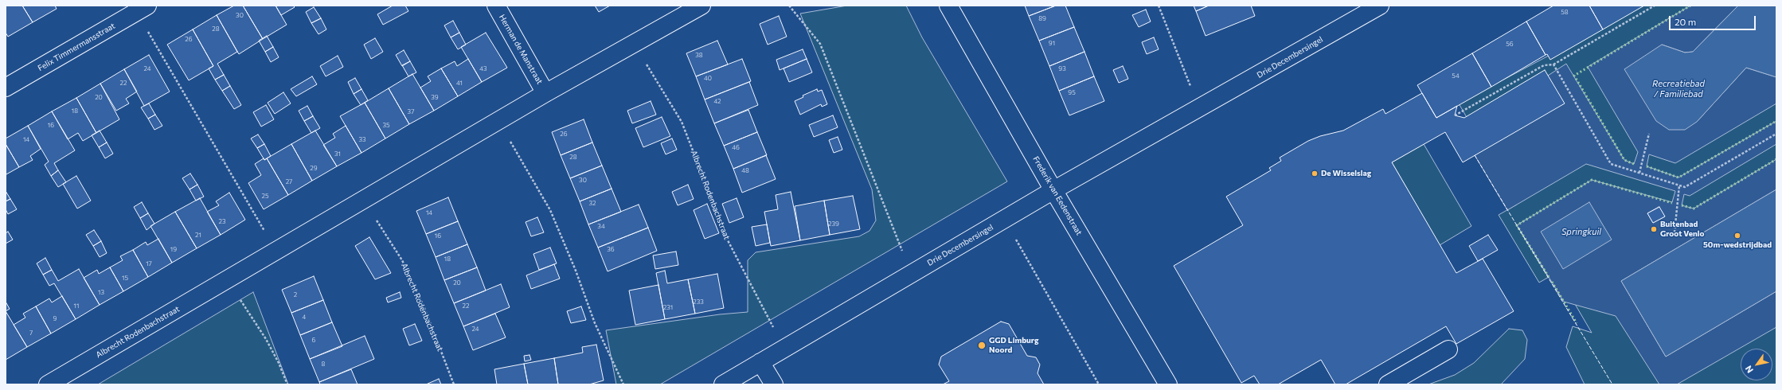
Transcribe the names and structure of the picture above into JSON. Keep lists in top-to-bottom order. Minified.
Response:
{"streets":{"street":["Felix Timmermansstraat","Herman de Manstraat","Drie Decembersingel","Albrecht Rodenbachstraat","Frederik van Eedenstraat"]},"crossings":[["Herman de Manstraat","Albrecht Rodenbachstraat"],["Drie Decembersingel","Albrecht Rodenbachstraat"],["Drie Decembersingel","Frederik van Eedenstraat"]],"water":["Recreatiebad / Familiebad","Springkuil"],"places":["De Wisselslag","Buitenbad Groot Venlo","50m-wedstrijdbad","GGD Limburg Noord"],"house_numbers":["58","30","89","28","26","91","56","38","24","43","93","54","40","22","41","95","20","39","42","18","37","16","35","26","14","33","46","31","28","29","48","30","27","25","32","14","23","239","34","21","16","19","36","18","17","15","20","13","2","233","11","22","231","4","9","24","7","6","8"],"scale_bar":"20 m","north":"bottom left"}
